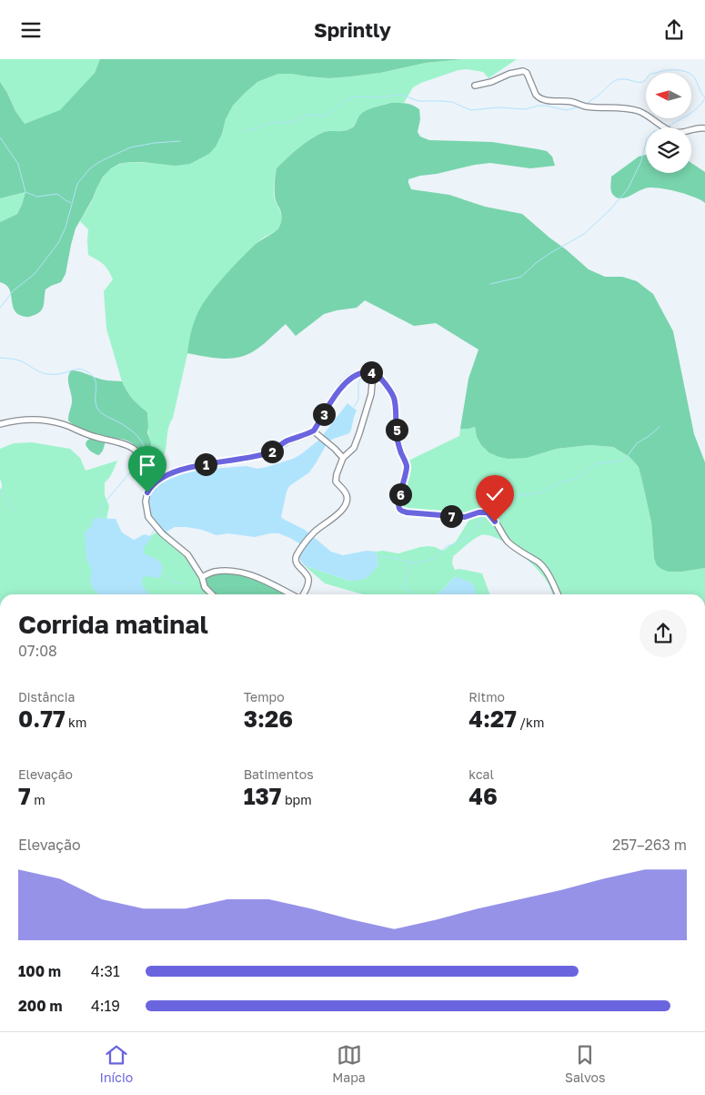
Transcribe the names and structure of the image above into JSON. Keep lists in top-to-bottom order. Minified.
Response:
{"north":"left","page":{"header":"Sprintly","pins":["4","3","5","2","1","6","7"],"heading":["Corrida matinal","07:08"],"stats":[["Distância","0.77 km"],["Tempo","3:26"],["Ritmo","4:27 /km"],["Elevação","7 m"],["Batimentos","137 bpm"],["kcal","46"]],"chart":["Elevação","257–263 m"],"list":[{"name":"100 m","note":"4:31"},{"name":"200 m","note":"4:19"}],"tabs":["Início","Mapa","Salvos"]}}
